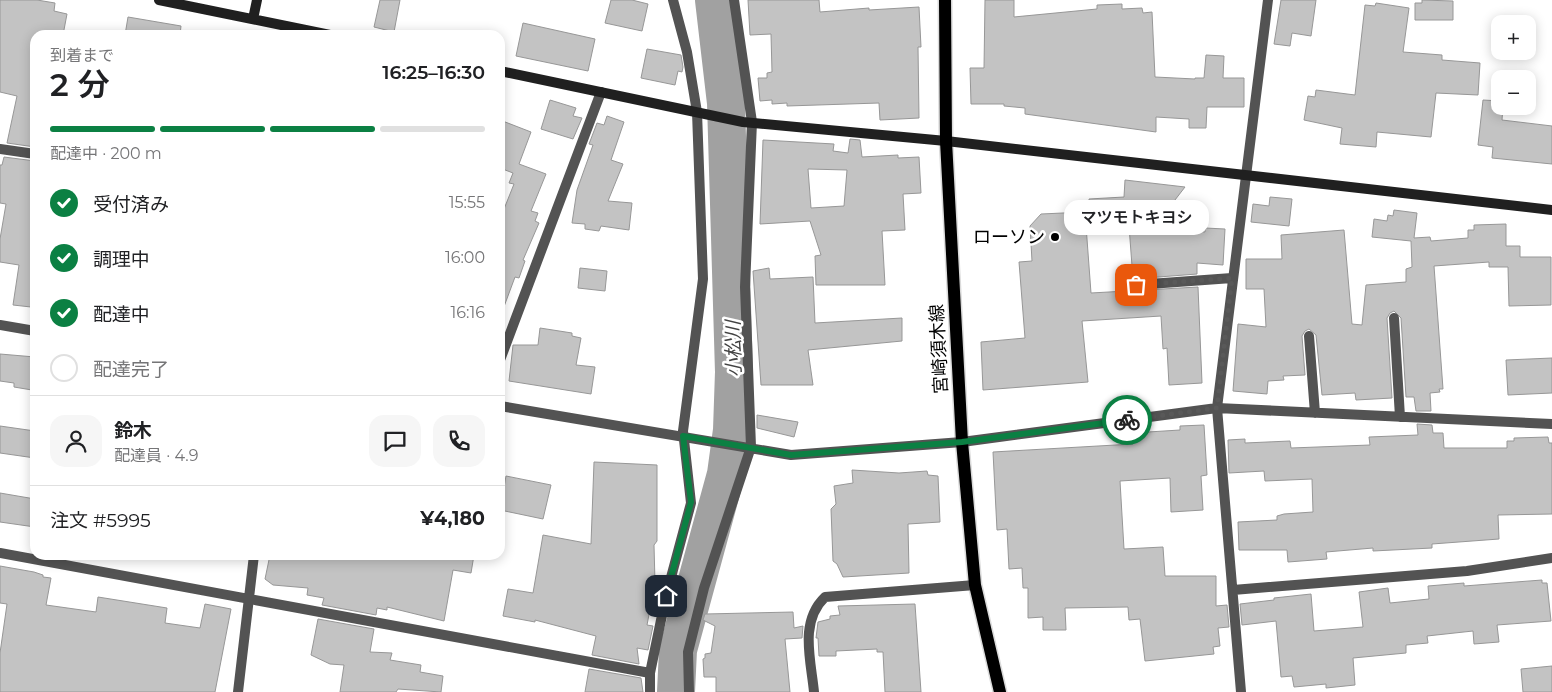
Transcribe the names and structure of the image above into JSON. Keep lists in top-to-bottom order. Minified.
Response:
{"streets":{"main road":["宮崎須木線"]},"water":["小松川"],"places":["ローソン","マツモトキヨシ"],"page":{"map_buttons":["+","−"],"heading":["2 分","到着まで","16:25–16:30"],"panel":["鈴木","配達員 · 4.9","注文 #5995","¥4,180"],"bar":"配達中 · 200 m","list":[["受付済み","15:55"],["調理中","16:00"],["配達中","16:16"],"配達完了"],"bubble":"マツモトキヨシ"}}
